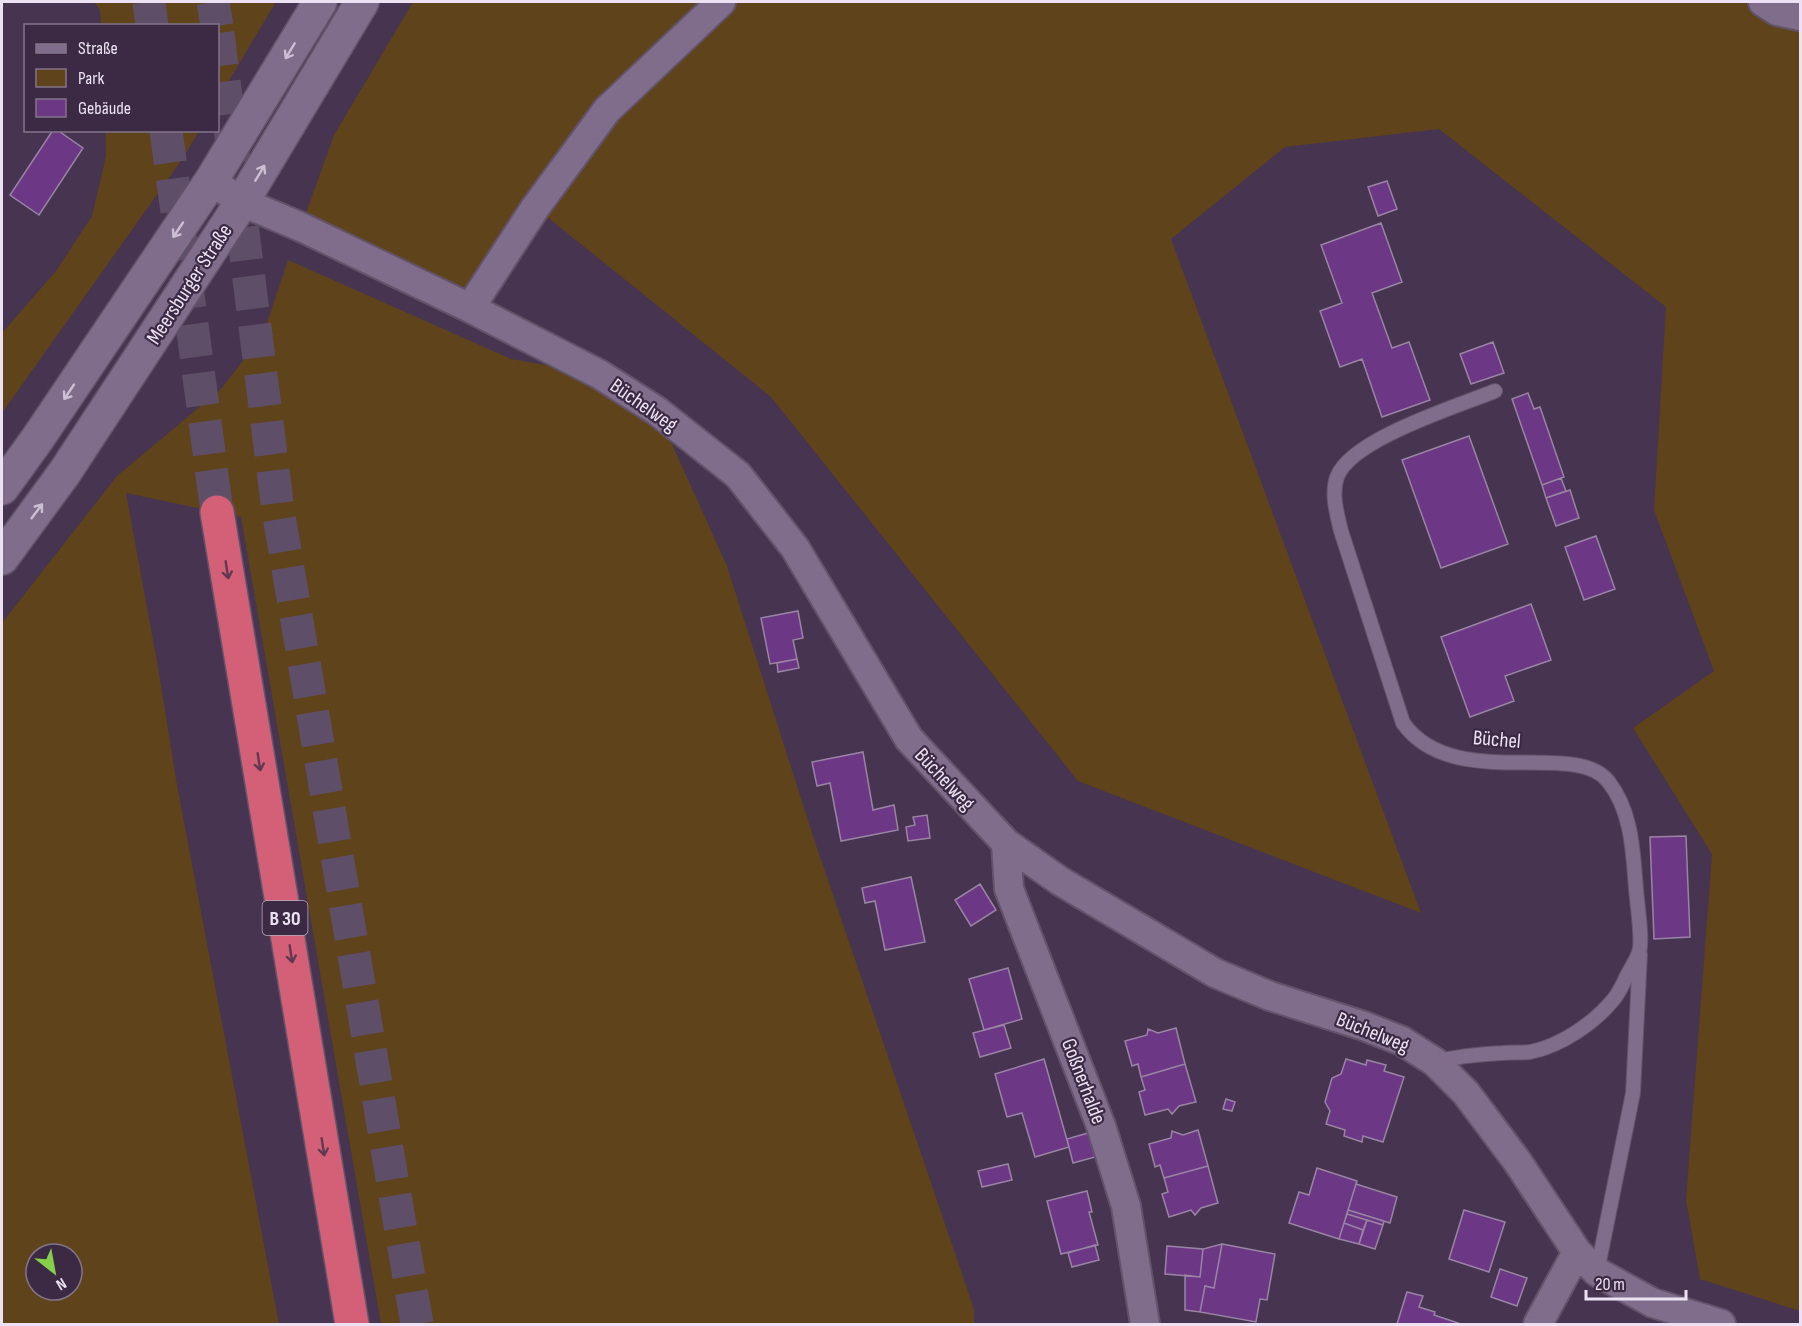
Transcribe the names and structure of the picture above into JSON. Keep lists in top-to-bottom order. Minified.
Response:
{"streets":{"highway":["B 30"],"street":["Meersburger Straße","Büchelweg","Goßnerhalde"],"lane":["Büchel"]},"crossings":[["Meersburger Straße","Büchelweg"],["Büchelweg","Büchel"],["Büchelweg","Goßnerhalde"]],"legend":["Straße","Park","Gebäude"],"scale_bar":"20 m","north":"bottom right"}
